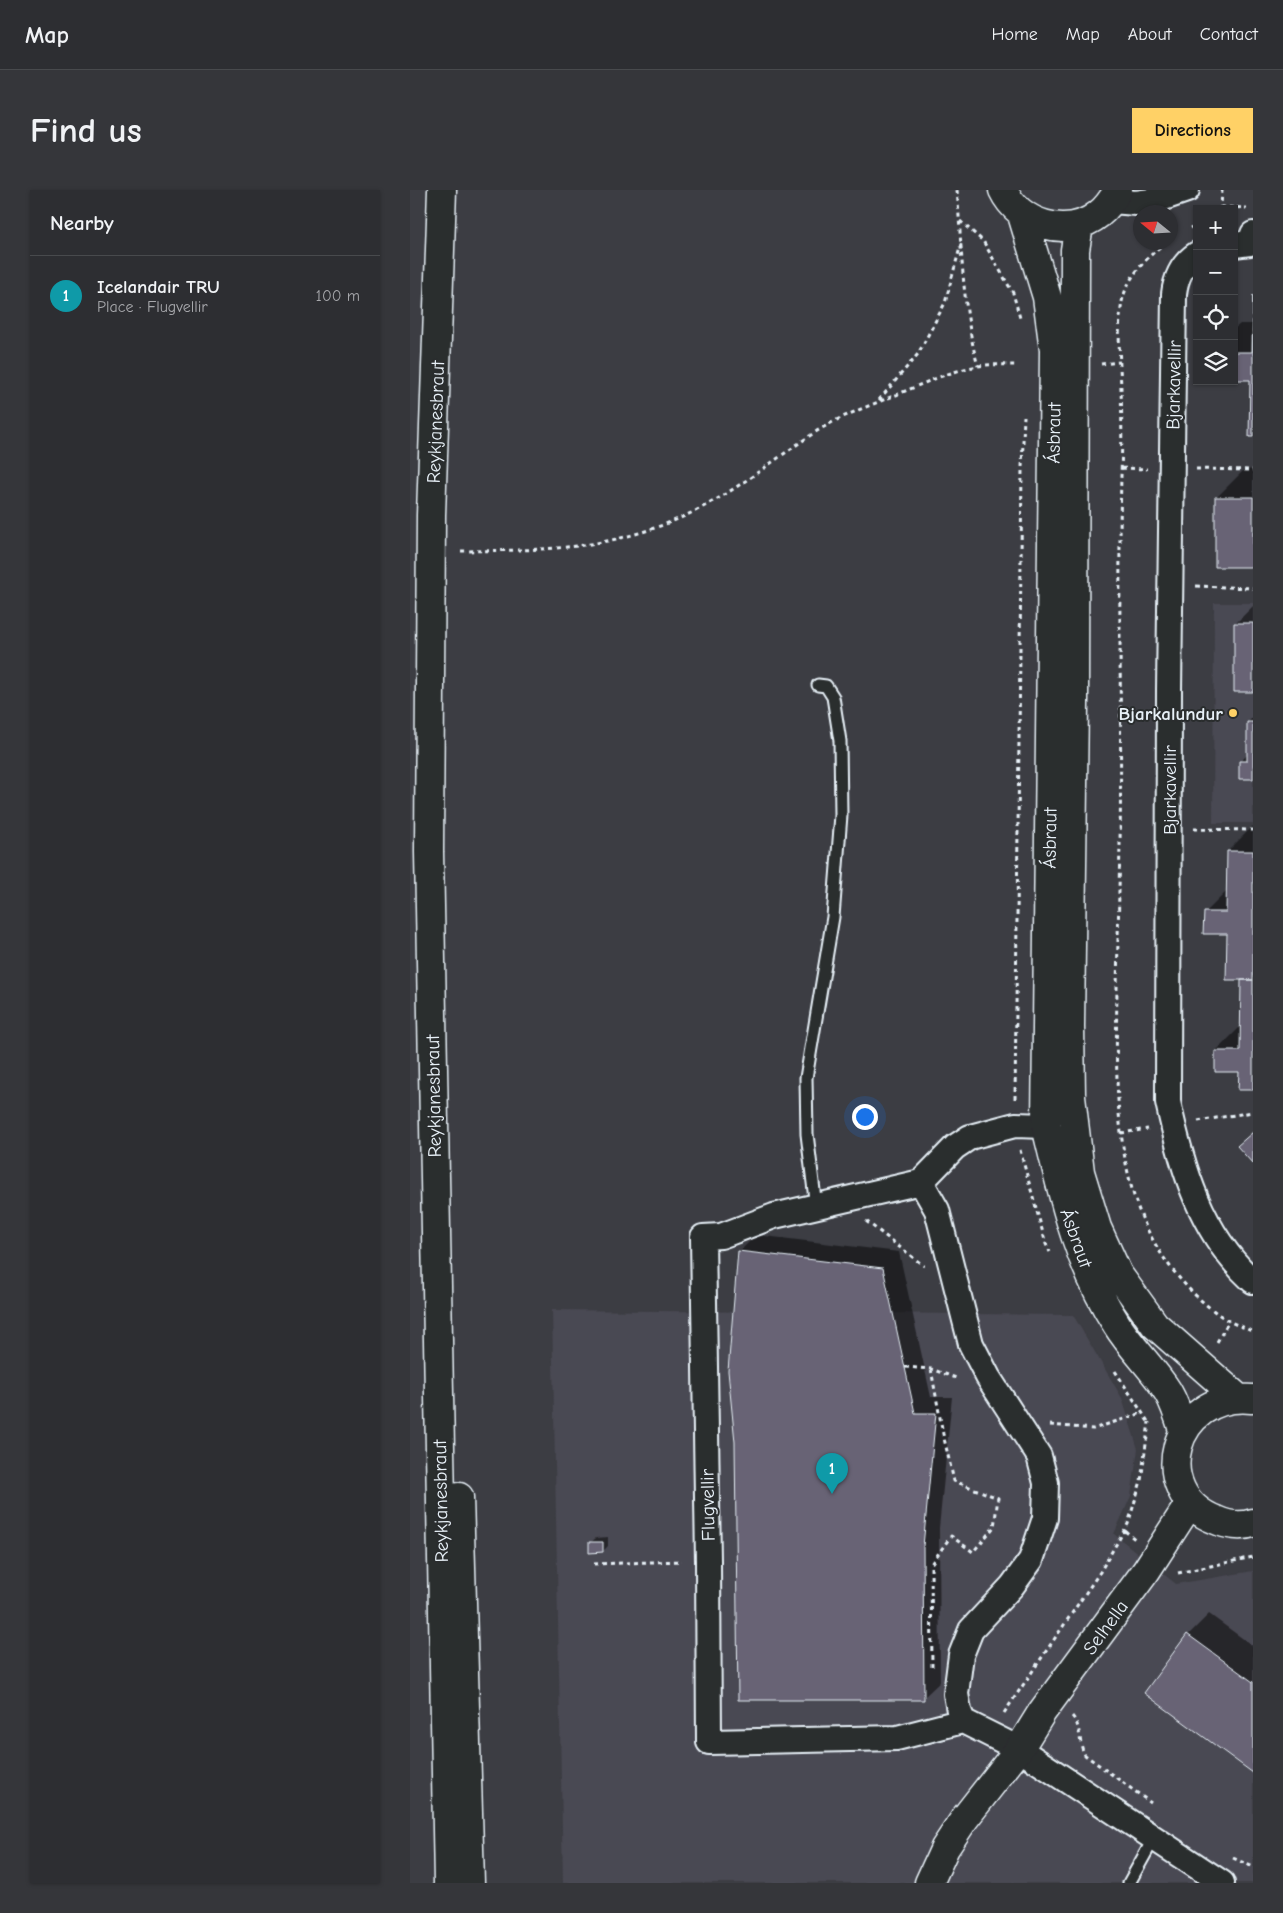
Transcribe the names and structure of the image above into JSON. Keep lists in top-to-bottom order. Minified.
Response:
{"streets":{"main road":["Reykjanesbraut","Ásbraut","Selhella"],"street":["Bjarkavellir","Flugvellir"]},"places":["Bjarkalundur"],"north":"left","page":{"header":"Map","nav":["Home","Map","About","Contact"],"buttons":"Directions","title":"Find us","heading":"Nearby","map_buttons":["+","−"],"list":[{"mark":"1","name":"Icelandair TRU","note":"Place · Flugvellir","value":"100 m"}],"pins":"1"}}
